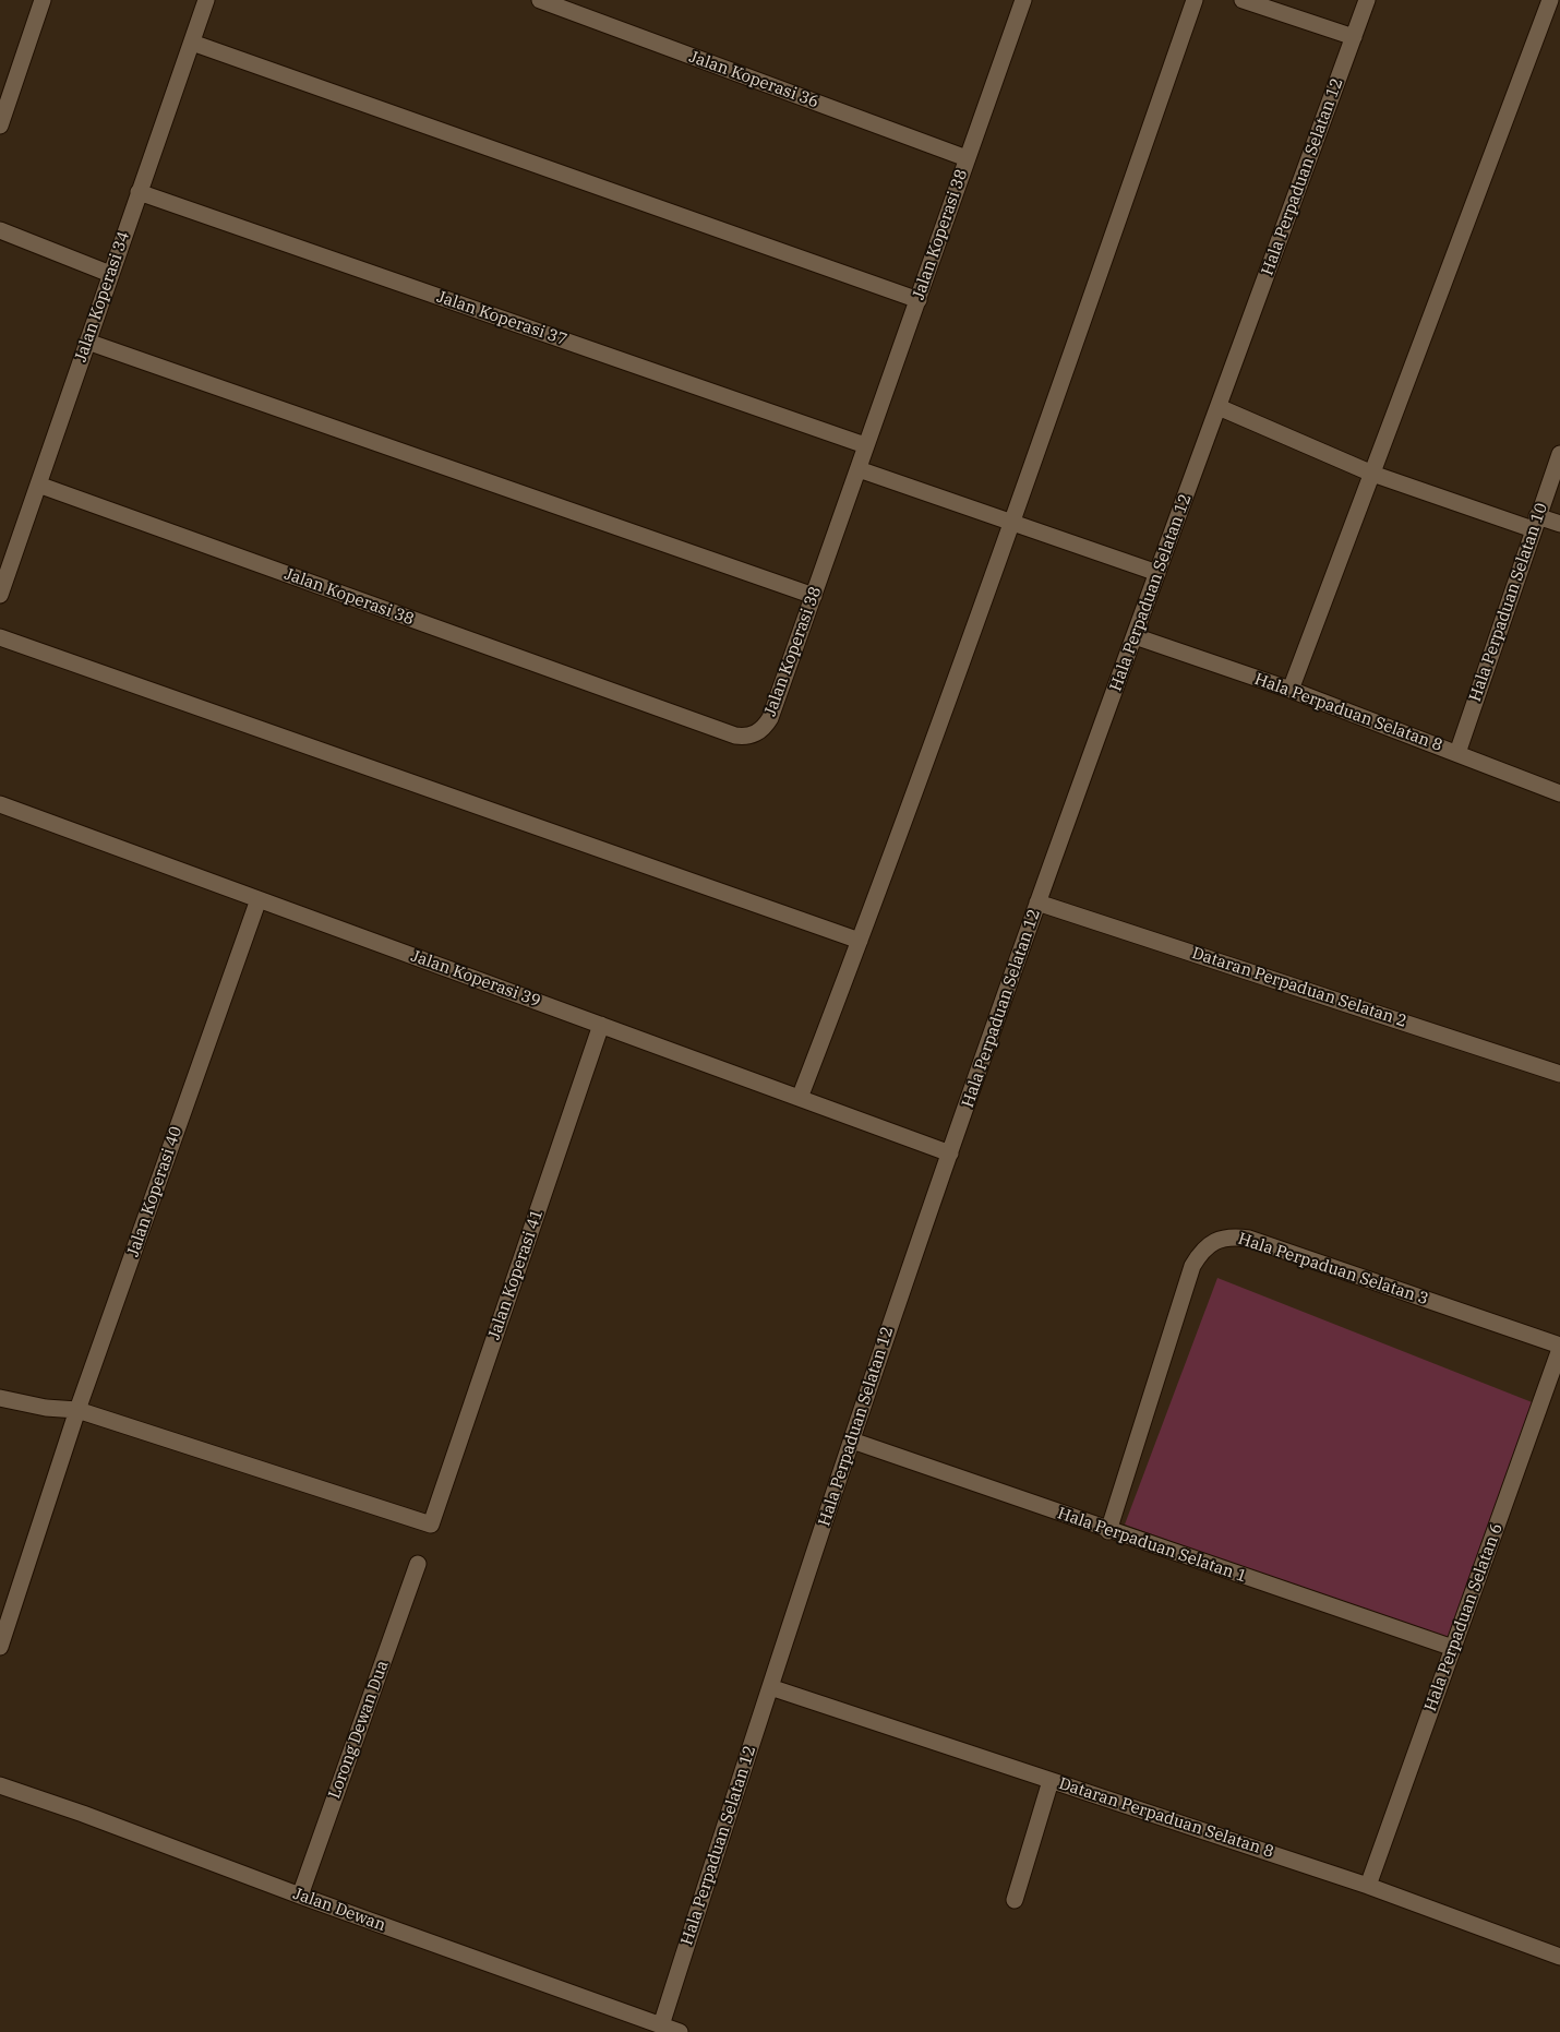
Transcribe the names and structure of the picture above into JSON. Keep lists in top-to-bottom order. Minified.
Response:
{"streets":{"street":["Jalan Koperasi 36","Hala Perpaduan Selatan 12","Jalan Koperasi 38","Jalan Koperasi 34","Jalan Koperasi 37","Hala Perpaduan Selatan 10","Hala Perpaduan Selatan 8","Jalan Koperasi 39","Dataran Perpaduan Selatan 2","Jalan Koperasi 40","Hala Perpaduan Selatan 3","Jalan Koperasi 41","Hala Perpaduan Selatan 1","Hala Perpaduan Selatan 6","Lorong Dewan Dua","Dataran Perpaduan Selatan 8","Jalan Dewan"]},"crossings":[["Jalan Koperasi 36","Jalan Koperasi 38"],["Hala Perpaduan Selatan 12","Hala Perpaduan Selatan 8"],["Hala Perpaduan Selatan 12","Jalan Koperasi 39"],["Hala Perpaduan Selatan 12","Dataran Perpaduan Selatan 2"],["Hala Perpaduan Selatan 12","Hala Perpaduan Selatan 1"],["Hala Perpaduan Selatan 12","Dataran Perpaduan Selatan 8"],["Hala Perpaduan Selatan 12","Jalan Dewan"],["Jalan Koperasi 38","Jalan Koperasi 34"],["Jalan Koperasi 38","Jalan Koperasi 37"],["Jalan Koperasi 34","Jalan Koperasi 37"],["Hala Perpaduan Selatan 10","Hala Perpaduan Selatan 8"],["Jalan Koperasi 39","Jalan Koperasi 40"],["Jalan Koperasi 39","Jalan Koperasi 41"],["Jalan Koperasi 40","Jalan Koperasi 41"],["Hala Perpaduan Selatan 3","Hala Perpaduan Selatan 1"],["Hala Perpaduan Selatan 3","Hala Perpaduan Selatan 6"],["Hala Perpaduan Selatan 1","Hala Perpaduan Selatan 6"],["Hala Perpaduan Selatan 6","Dataran Perpaduan Selatan 8"],["Lorong Dewan Dua","Jalan Dewan"]]}
